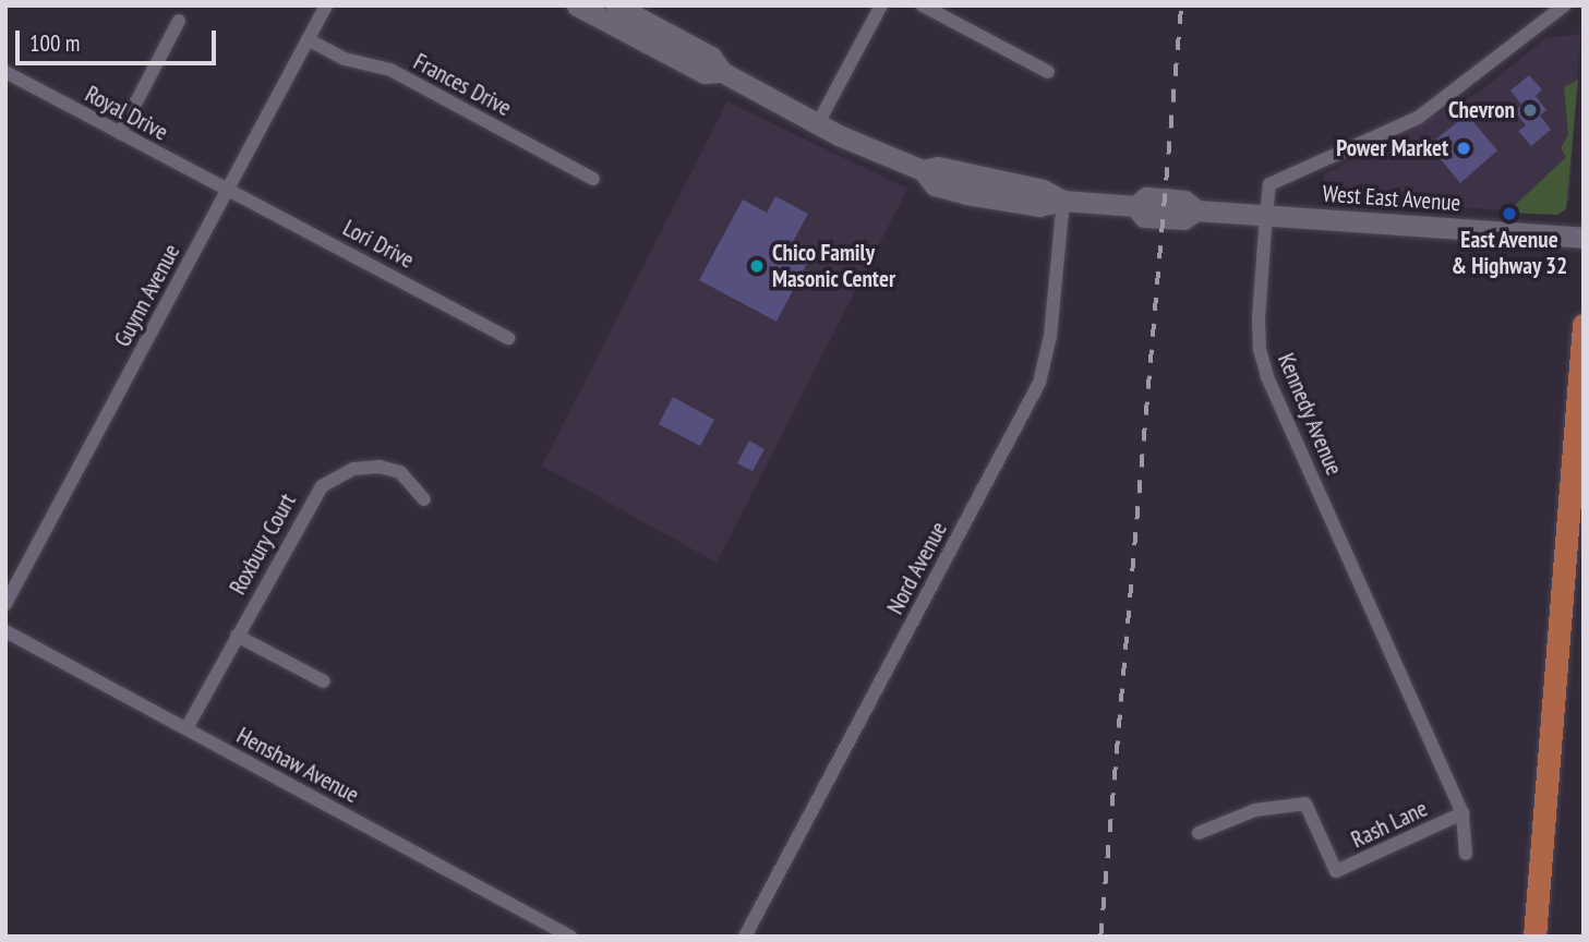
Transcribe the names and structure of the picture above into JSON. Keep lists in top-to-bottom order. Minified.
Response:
{"streets":{"main road":["West East Avenue"],"street":["Frances Drive","Royal Drive","Lori Drive","Guynn Avenue","Kennedy Avenue","Roxbury Court","Nord Avenue","Henshaw Avenue","Rash Lane"]},"crossings":[["Frances Drive","Guynn Avenue"],["Royal Drive","Lori Drive"],["Royal Drive","Guynn Avenue"],["West East Avenue","Kennedy Avenue"],["West East Avenue","Nord Avenue"],["Lori Drive","Guynn Avenue"],["Kennedy Avenue","Rash Lane"],["Roxbury Court","Henshaw Avenue"]],"places":["Chevron","Power Market","East Avenue & Highway 32","Chico Family Masonic Center"],"scale_bar":"100 m"}
